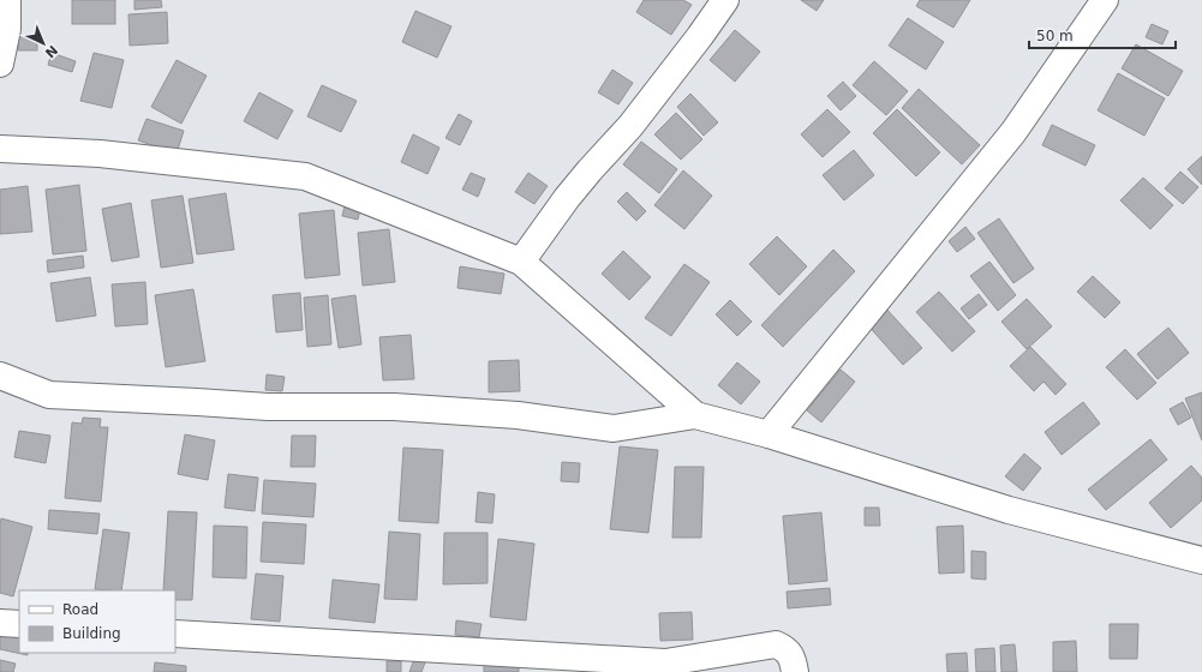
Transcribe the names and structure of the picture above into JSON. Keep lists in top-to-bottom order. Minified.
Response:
{"legend":["Road","Building"],"scale_bar":"50 m","north":"bottom right"}
